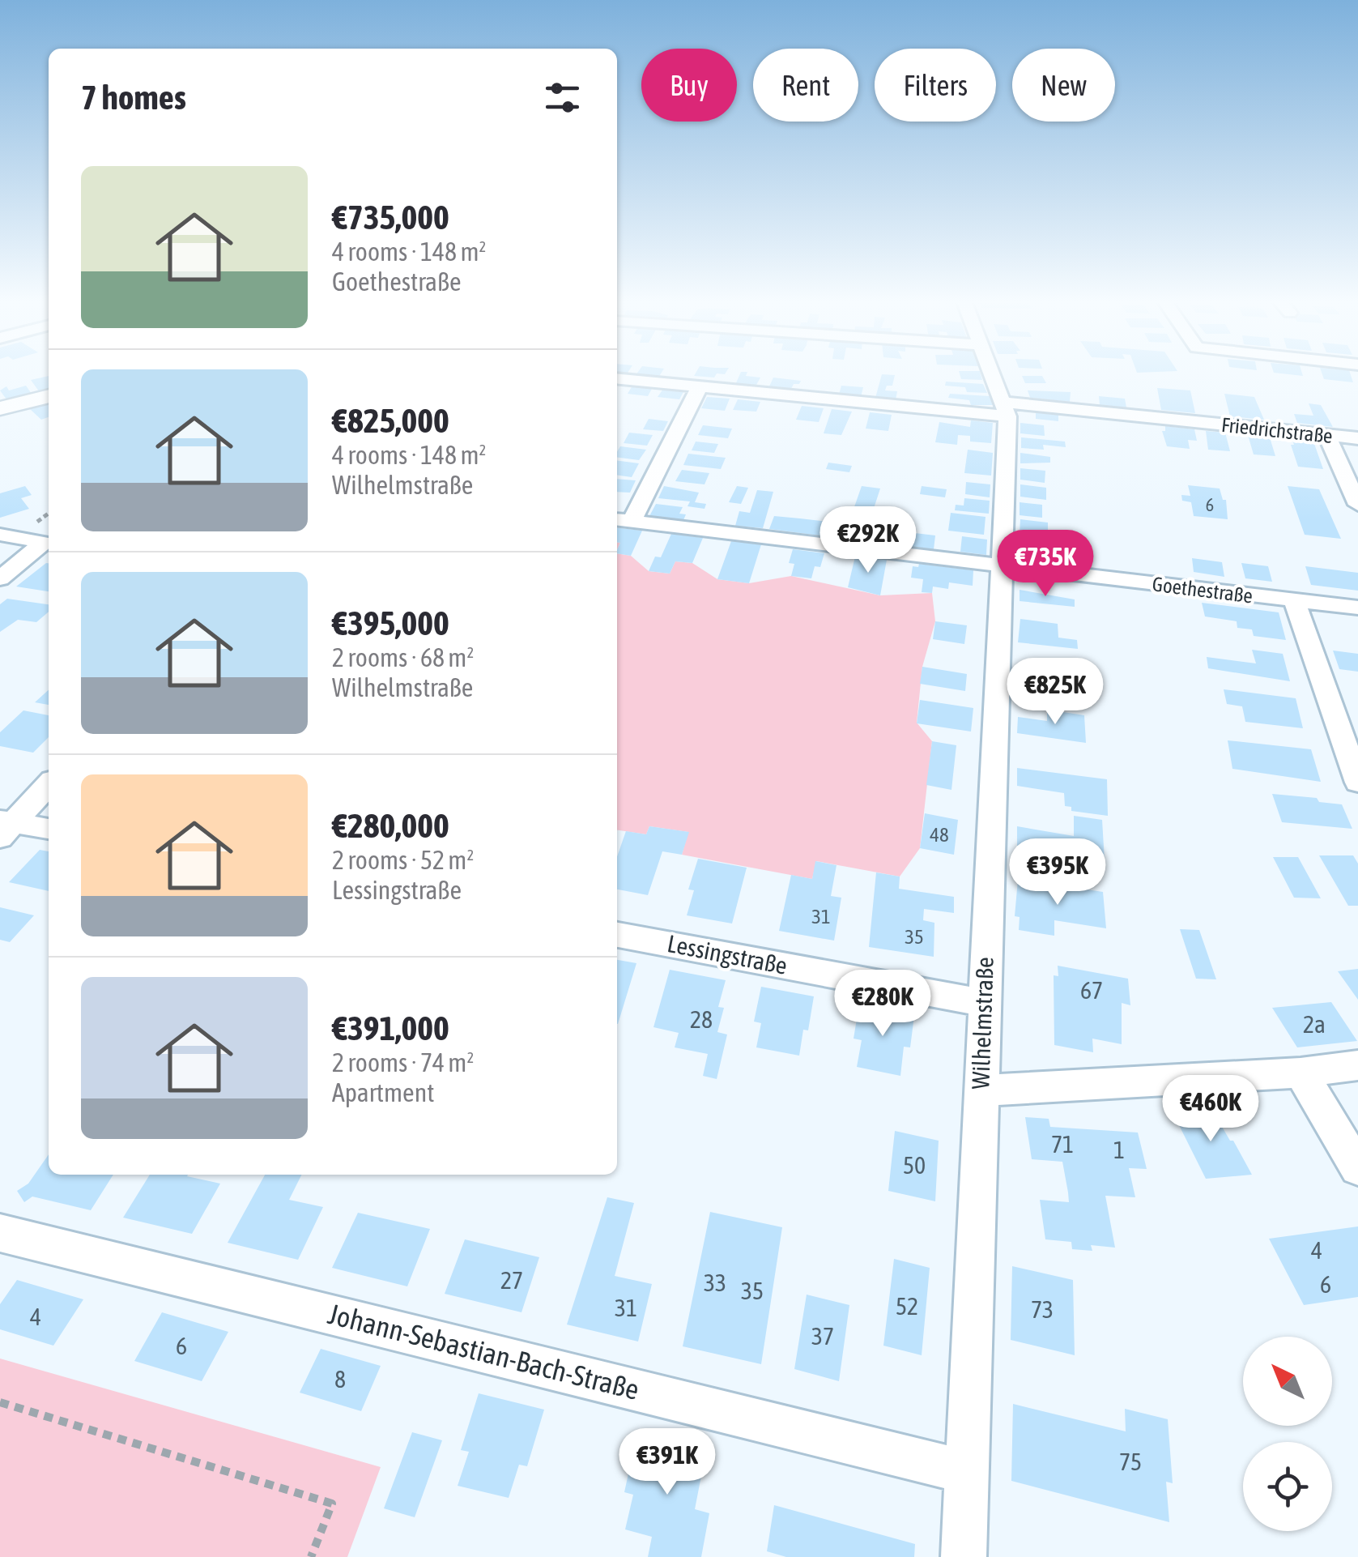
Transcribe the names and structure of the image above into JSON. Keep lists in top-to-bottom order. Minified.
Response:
{"streets":{"street":["Friedrichstraße","Goethestraße","Lessingstraße","Wilhelmstraße","Johann-Sebastian-Bach-Straße"]},"crossings":[["Friedrichstraße","Wilhelmstraße"],["Goethestraße","Wilhelmstraße"],["Lessingstraße","Wilhelmstraße"],["Wilhelmstraße","Johann-Sebastian-Bach-Straße"]],"house_numbers":["6","48","31","35","67","28","2a","71","1","50","4","27","33","6","35","52","31","73","4","37","6","8","75"],"north":"top left","page":{"chip":["Buy","Rent","Filters","New"],"heading":"7 homes","list":[{"name":"€735,000","note":"4 rooms · 148 m² · Goethestraße"},{"name":"€825,000","note":"4 rooms · 148 m² · Wilhelmstraße"},{"name":"€395,000","note":"2 rooms · 68 m² · Wilhelmstraße"},{"name":"€280,000","note":"2 rooms · 52 m² · Lessingstraße"},{"name":"€391,000","note":"2 rooms · 74 m² · Apartment"}],"price":["€292K","€735K","€825K","€395K","€280K","€460K","€391K"]}}
